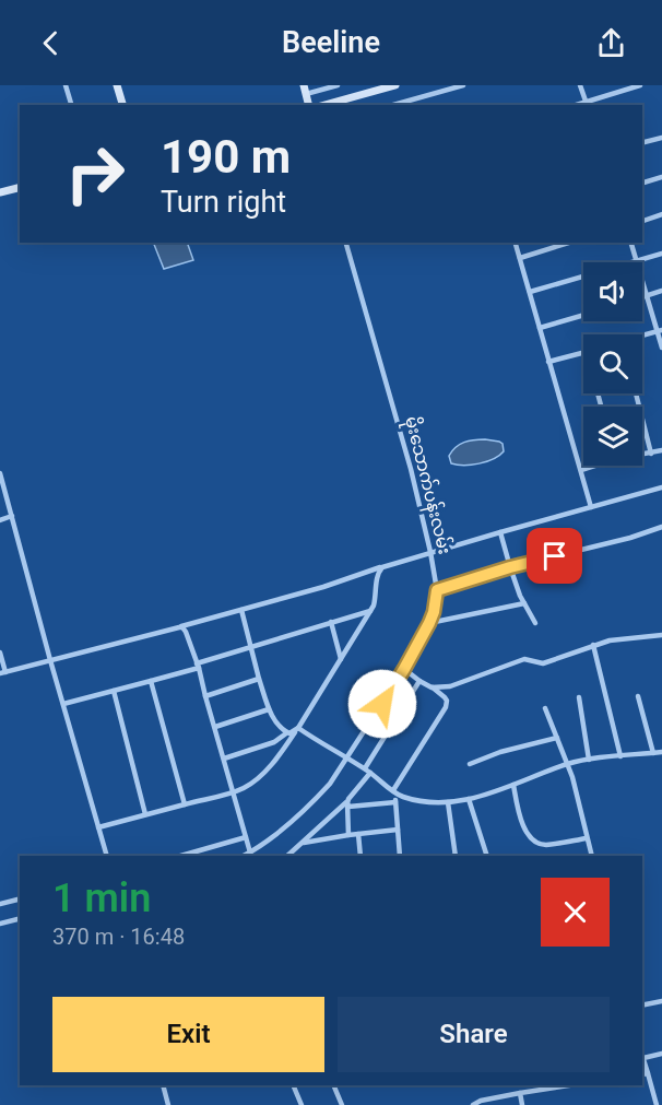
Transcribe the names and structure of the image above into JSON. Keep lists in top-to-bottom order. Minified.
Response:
{"streets":{"street":["မိုးသောက်ပန်းလမ်း"]},"page":{"header":"Beeline","turn":["190 m","Turn right"],"heading":["1 min","370 m · 16:48"],"buttons":["Exit","Share"]}}
